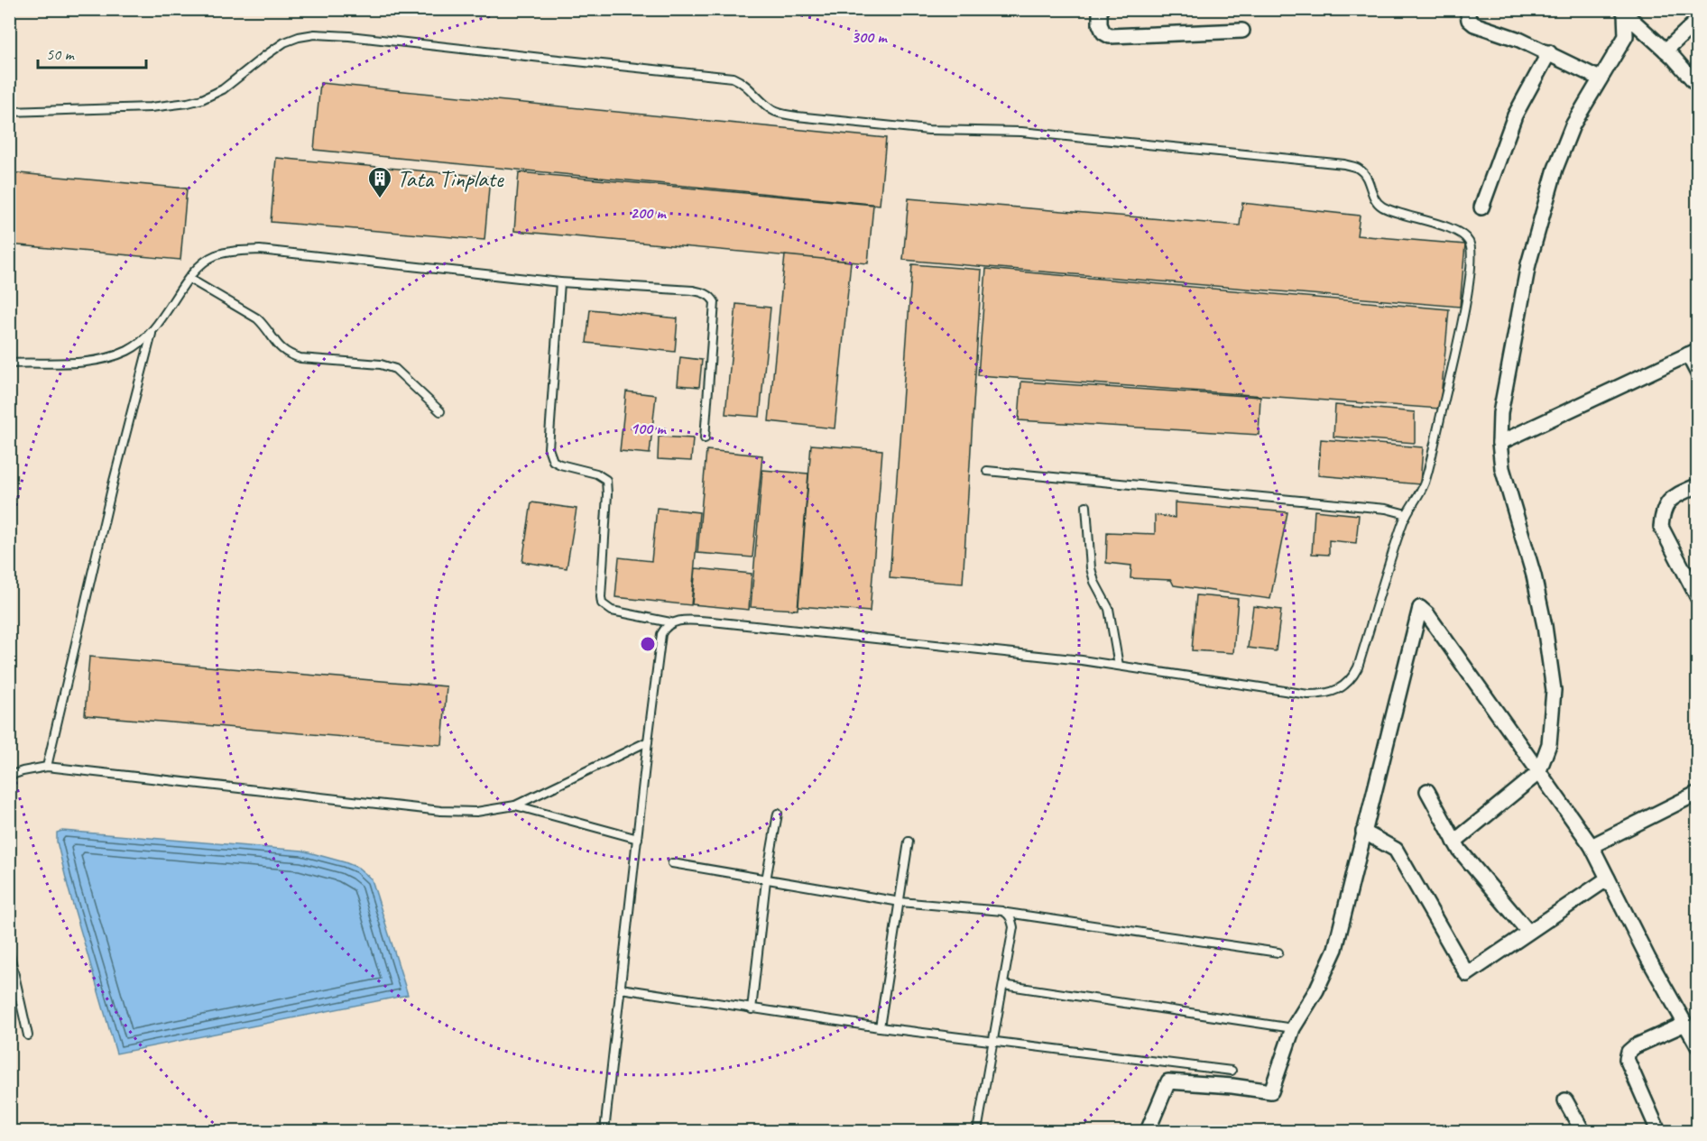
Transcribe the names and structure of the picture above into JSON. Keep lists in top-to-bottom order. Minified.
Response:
{"places":{"building":["Tata Tinplate"]},"scale_bar":"50 m","rings":["300 m","200 m","100 m"]}
